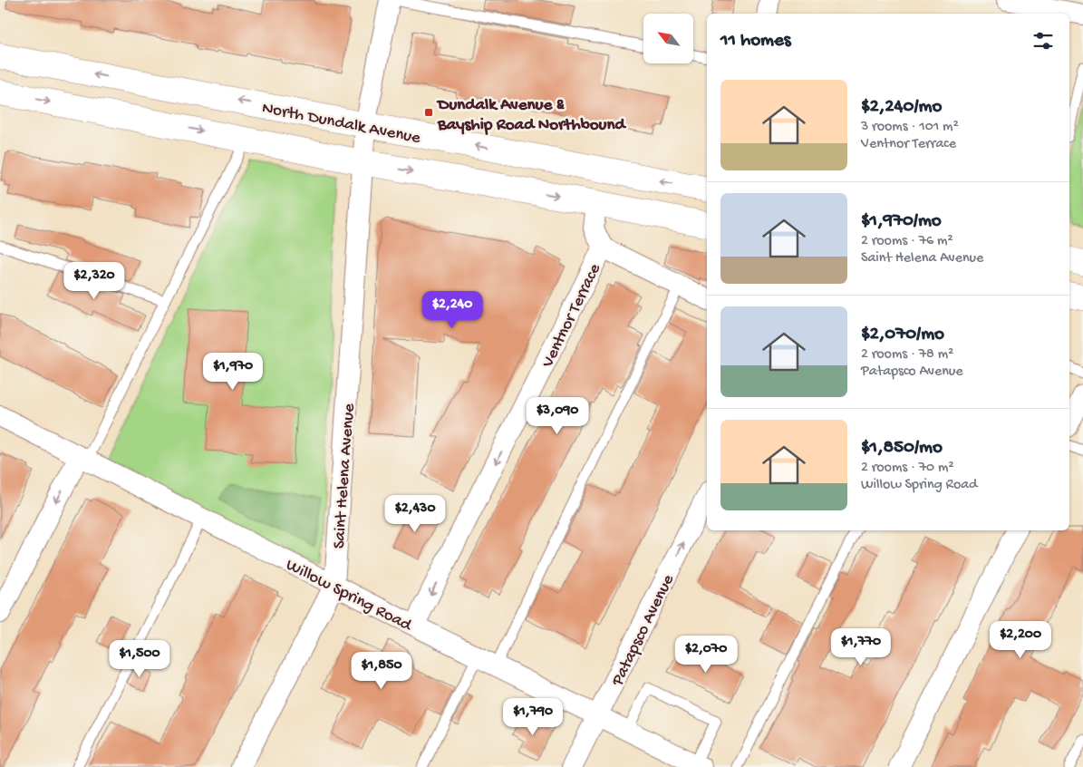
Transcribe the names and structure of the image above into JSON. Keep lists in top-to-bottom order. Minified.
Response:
{"streets":{"main road":["North Dundalk Avenue"],"street":["Ventnor Terrace","Saint Helena Avenue","Willow Spring Road","Patapsco Avenue"]},"crossings":[["North Dundalk Avenue","Saint Helena Avenue"],["Ventnor Terrace","Willow Spring Road"],["Saint Helena Avenue","Willow Spring Road"],["Willow Spring Road","Patapsco Avenue"]],"one_way":["Ventnor Terrace","Patapsco Avenue"],"places":{"transit":["Dundalk Avenue & Bayship Road Northbound"]},"north":"top left","page":{"heading":"11 homes","list":[{"name":"$2,240/mo","note":"3 rooms · 101 m² · Ventnor Terrace"},{"name":"$1,970/mo","note":"2 rooms · 76 m² · Saint Helena Avenue"},{"name":"$2,070/mo","note":"2 rooms · 78 m² · Patapsco Avenue"},{"name":"$1,850/mo","note":"2 rooms · 70 m² · Willow Spring Road"}],"price":["$2,320","$2,240","$1,970","$3,090","$2,430","$2,200","$1,770","$2,070","$1,500","$1,850","$1,790"]}}
